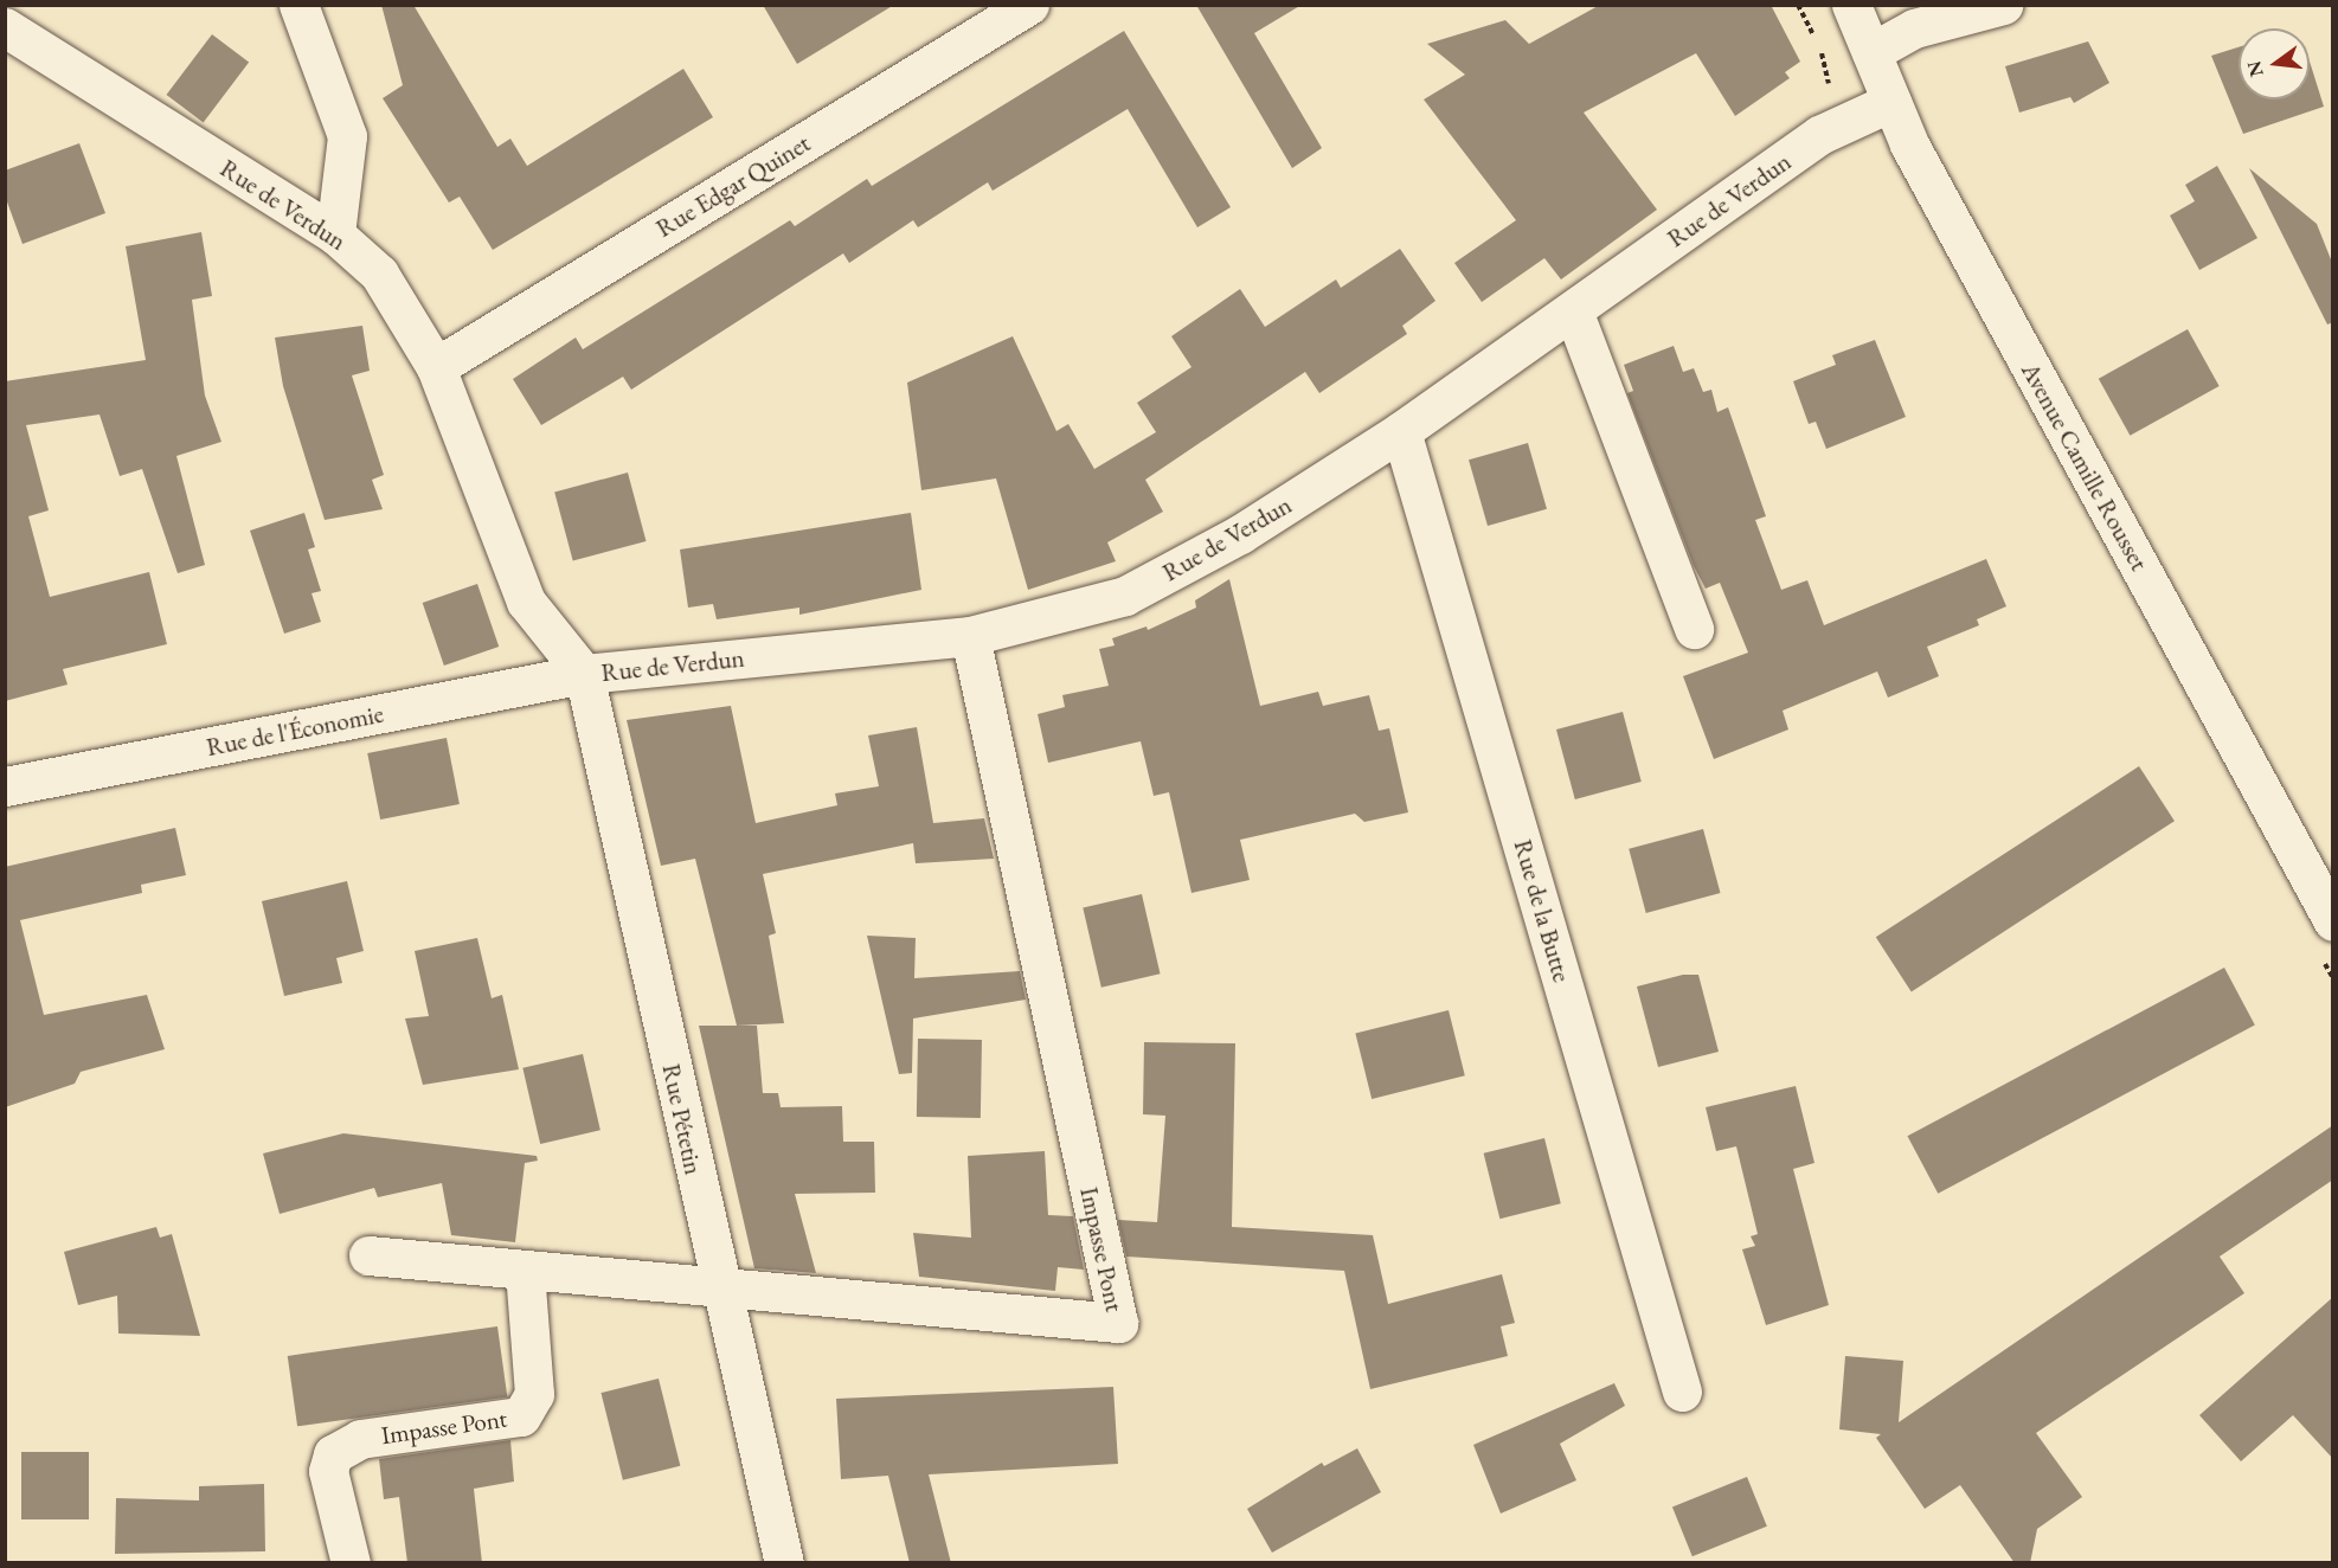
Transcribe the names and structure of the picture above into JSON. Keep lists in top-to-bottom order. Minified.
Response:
{"streets":{"street":["Rue Edgar Quinet","Rue de Verdun","Avenue Camille Rousset","Rue de l'Économie","Rue de la Butte","Rue Pétetin","Impasse Pont"]},"crossings":[["Rue Edgar Quinet","Rue de Verdun"],["Rue de Verdun","Avenue Camille Rousset"],["Rue de Verdun","Rue de l'Économie"],["Rue de Verdun","Rue de la Butte"],["Rue de Verdun","Rue Pétetin"],["Rue de Verdun","Impasse Pont"],["Rue de l'Économie","Rue Pétetin"],["Rue Pétetin","Impasse Pont"]],"north":"left"}
